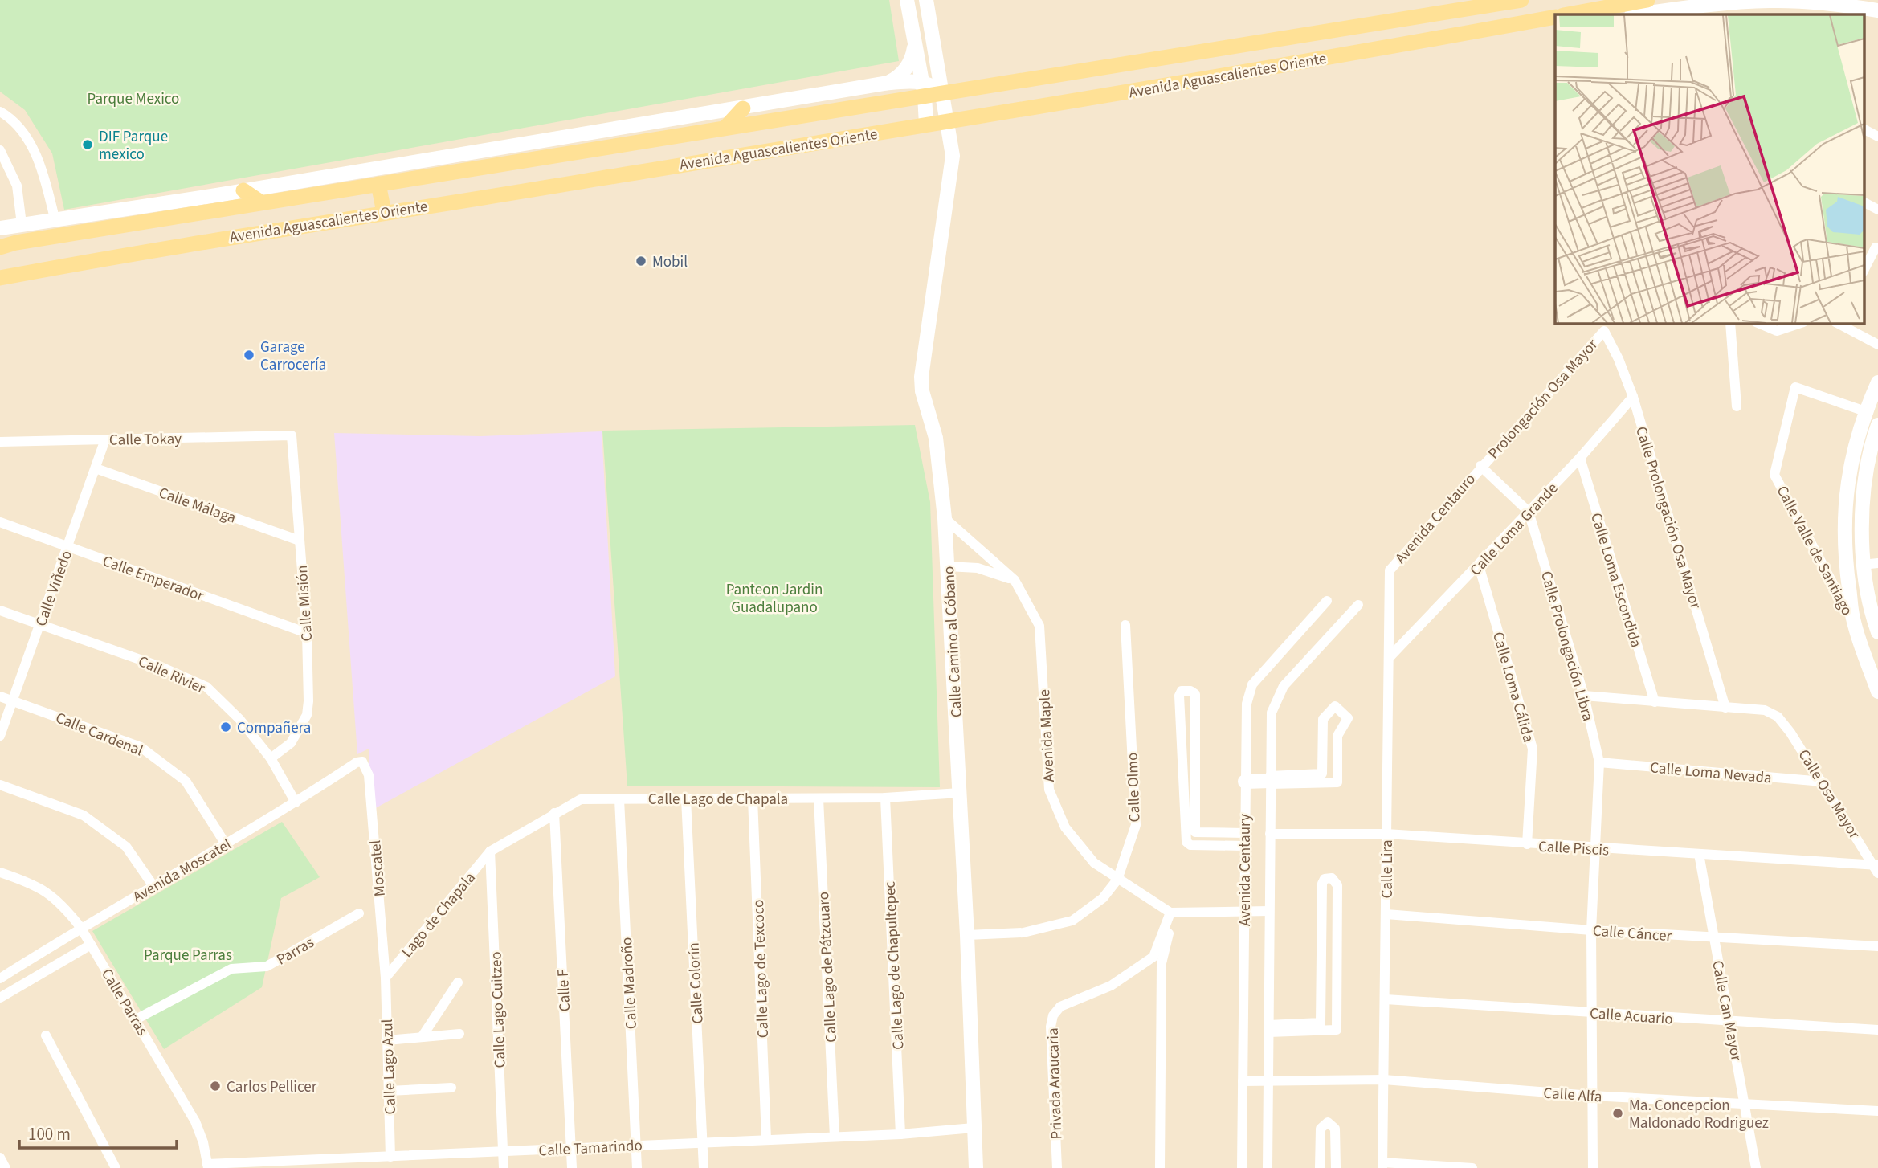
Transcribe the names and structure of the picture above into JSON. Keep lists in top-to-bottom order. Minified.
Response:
{"streets":{"main road":["Avenida Aguascalientes Oriente"],"street":["Prolongación Osa Mayor","Calle Tokay","Calle Málaga","Calle Prolongación Osa Mayor","Avenida Centauro","Calle Loma Grande","Calle Valle de Santiago","Calle Emperador","Calle Loma Escondida","Calle Viñedo","Calle Misión","Calle Camino al Cóbano","Calle Prolongación Libra","Calle Rivier","Calle Loma Cálida","Calle Cardenal","Avenida Maple","Calle Loma Nevada","Calle Olmo","Calle Osa Mayor","Calle Lago de Chapala","Calle Piscis","Moscatel","Calle Lira","Avenida Moscatel","Avenida Centaury","Lago de Chapala","Calle Cáncer","Parras","Calle Lago de Chapultepec","Calle Lago de Pátzcuaro","Calle Lago de Texcoco","Calle Madroño","Calle Colorín","Calle F","Calle Parras","Calle Lago Cuitzeo","Calle Can Mayor","Calle Acuario","Calle Lago Azul","Privada Araucaria","Calle Alfa","Calle Tamarindo"]},"crossings":[["Avenida Aguascalientes Oriente","Calle Camino al Cóbano"],["Prolongación Osa Mayor","Calle Prolongación Osa Mayor"],["Prolongación Osa Mayor","Avenida Centauro"],["Prolongación Osa Mayor","Calle Prolongación Libra"],["Calle Tokay","Calle Viñedo"],["Calle Tokay","Calle Misión"],["Calle Málaga","Calle Viñedo"],["Calle Málaga","Calle Misión"],["Calle Prolongación Osa Mayor","Calle Loma Grande"],["Calle Prolongación Osa Mayor","Calle Osa Mayor"],["Avenida Centauro","Calle Prolongación Libra"],["Avenida Centauro","Calle Lira"],["Calle Loma Grande","Calle Loma Escondida"],["Calle Loma Grande","Calle Prolongación Libra"],["Calle Loma Grande","Calle Loma Cálida"],["Calle Loma Grande","Calle Lira"],["Calle Emperador","Calle Viñedo"],["Calle Emperador","Calle Misión"],["Calle Viñedo","Calle Rivier"],["Calle Viñedo","Calle Cardenal"],["Calle Misión","Calle Rivier"],["Calle Camino al Cóbano","Avenida Maple"],["Calle Camino al Cóbano","Calle Olmo"],["Calle Camino al Cóbano","Calle Lago de Chapala"],["Calle Camino al Cóbano","Calle Tamarindo"],["Calle Prolongación Libra","Calle Loma Nevada"],["Calle Prolongación Libra","Calle Piscis"],["Calle Prolongación Libra","Calle Cáncer"],["Calle Prolongación Libra","Calle Acuario"],["Calle Prolongación Libra","Calle Alfa"],["Calle Rivier","Avenida Moscatel"],["Calle Loma Cálida","Calle Piscis"],["Calle Cardenal","Avenida Moscatel"],["Avenida Maple","Calle Olmo"],["Calle Loma Nevada","Calle Osa Mayor"],["Calle Osa Mayor","Calle Piscis"],["Calle Lago de Chapala","Lago de Chapala"],["Calle Lago de Chapala","Calle Lago de Chapultepec"],["Calle Lago de Chapala","Calle Lago de Pátzcuaro"],["Calle Lago de Chapala","Calle Lago de Texcoco"],["Calle Lago de Chapala","Calle Madroño"],["Calle Lago de Chapala","Calle Colorín"],["Calle Lago de Chapala","Calle F"],["Calle Lago de Chapala","Calle Lago Cuitzeo"],["Calle Piscis","Calle Lira"],["Calle Piscis","Avenida Centaury"],["Calle Piscis","Calle Can Mayor"],["Moscatel","Avenida Moscatel"],["Moscatel","Lago de Chapala"],["Moscatel","Calle Lago Azul"],["Calle Lira","Calle Cáncer"],["Calle Lira","Calle Acuario"],["Calle Lira","Calle Alfa"],["Avenida Moscatel","Calle Parras"],["Avenida Centaury","Calle Alfa"],["Lago de Chapala","Calle Lago Cuitzeo"],["Lago de Chapala","Calle Lago Azul"],["Calle Cáncer","Calle Can Mayor"],["Parras","Calle Parras"],["Calle Lago de Chapultepec","Calle Tamarindo"],["Calle Lago de Pátzcuaro","Calle Tamarindo"],["Calle Lago de Texcoco","Calle Tamarindo"],["Calle Madroño","Calle Tamarindo"],["Calle Colorín","Calle Tamarindo"],["Calle F","Calle Tamarindo"],["Calle Parras","Calle Tamarindo"],["Calle Lago Cuitzeo","Calle Tamarindo"],["Calle Can Mayor","Calle Acuario"],["Calle Can Mayor","Calle Alfa"],["Calle Lago Azul","Calle Tamarindo"]],"parks":["Parque Mexico","Panteon Jardin Guadalupano","Parque Parras"],"places":["DIF Parque mexico","Mobil","Garage Carrocería","Compañera","Carlos Pellicer","Ma. Concepcion Maldonado Rodriguez"],"scale_bar":"100 m"}
